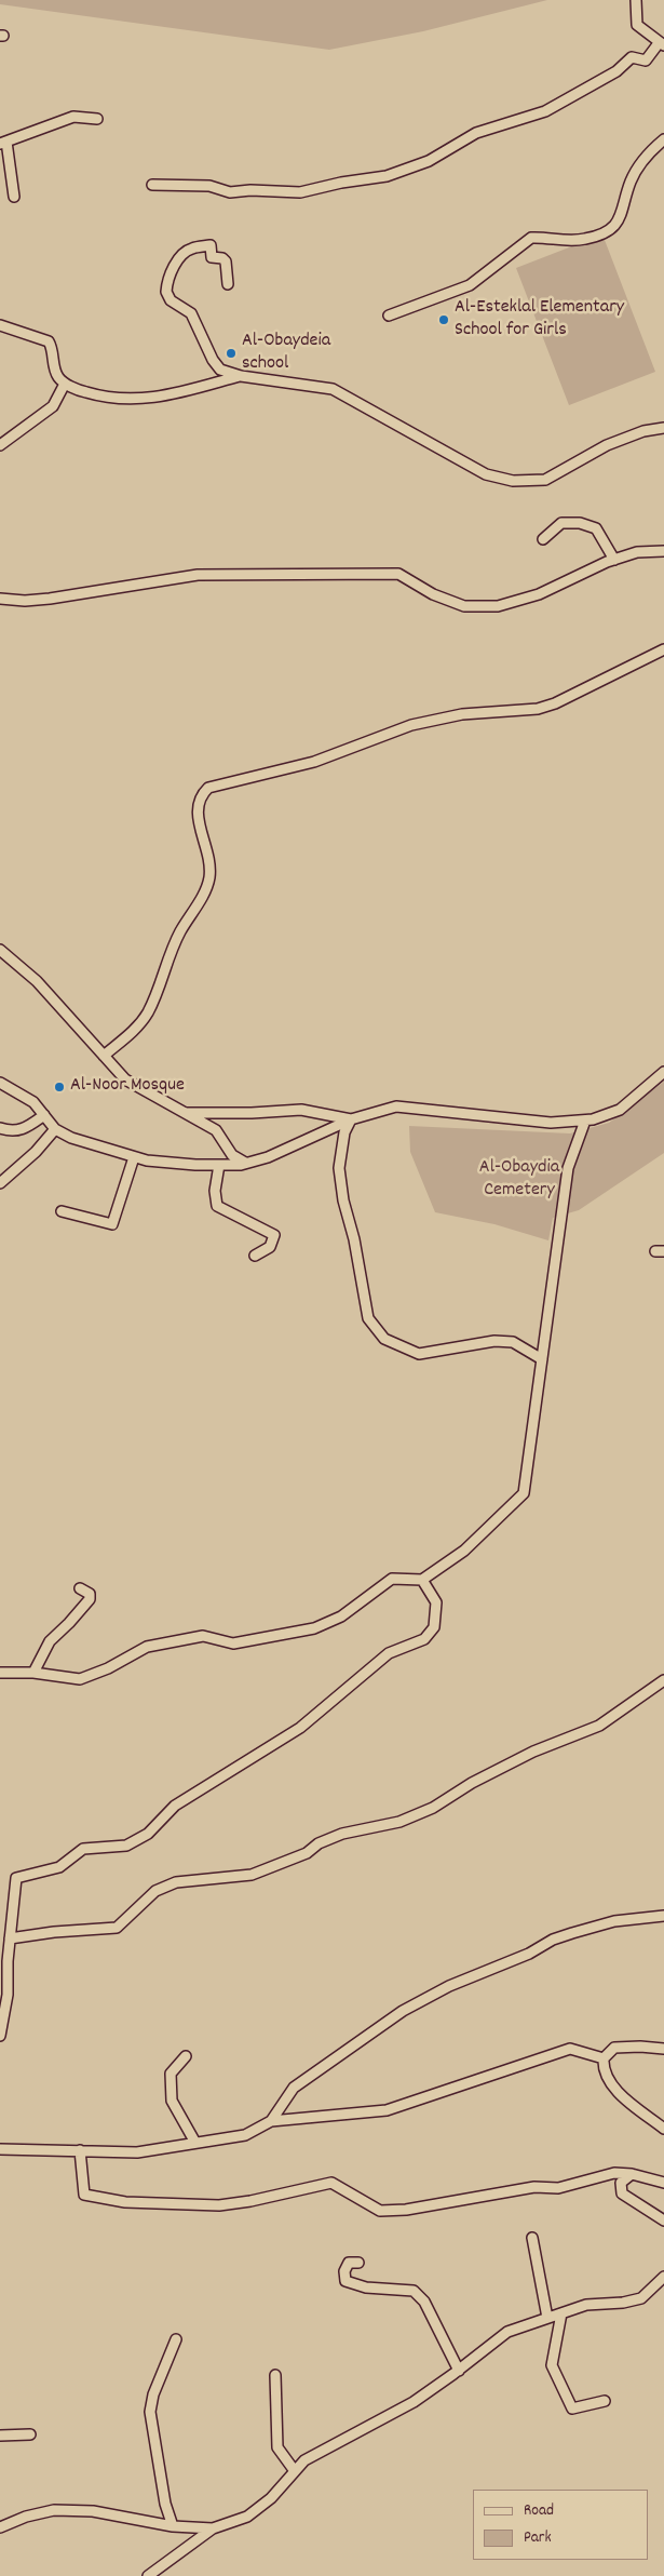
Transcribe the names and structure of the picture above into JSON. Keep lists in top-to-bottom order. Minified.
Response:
{"parks":["Al-Obaydia Cemetery"],"places":["Al-Esteklal Elementary School for Girls","Al-Obaydeia school","Al-Noor Mosque"],"legend":["Road","Park"]}
